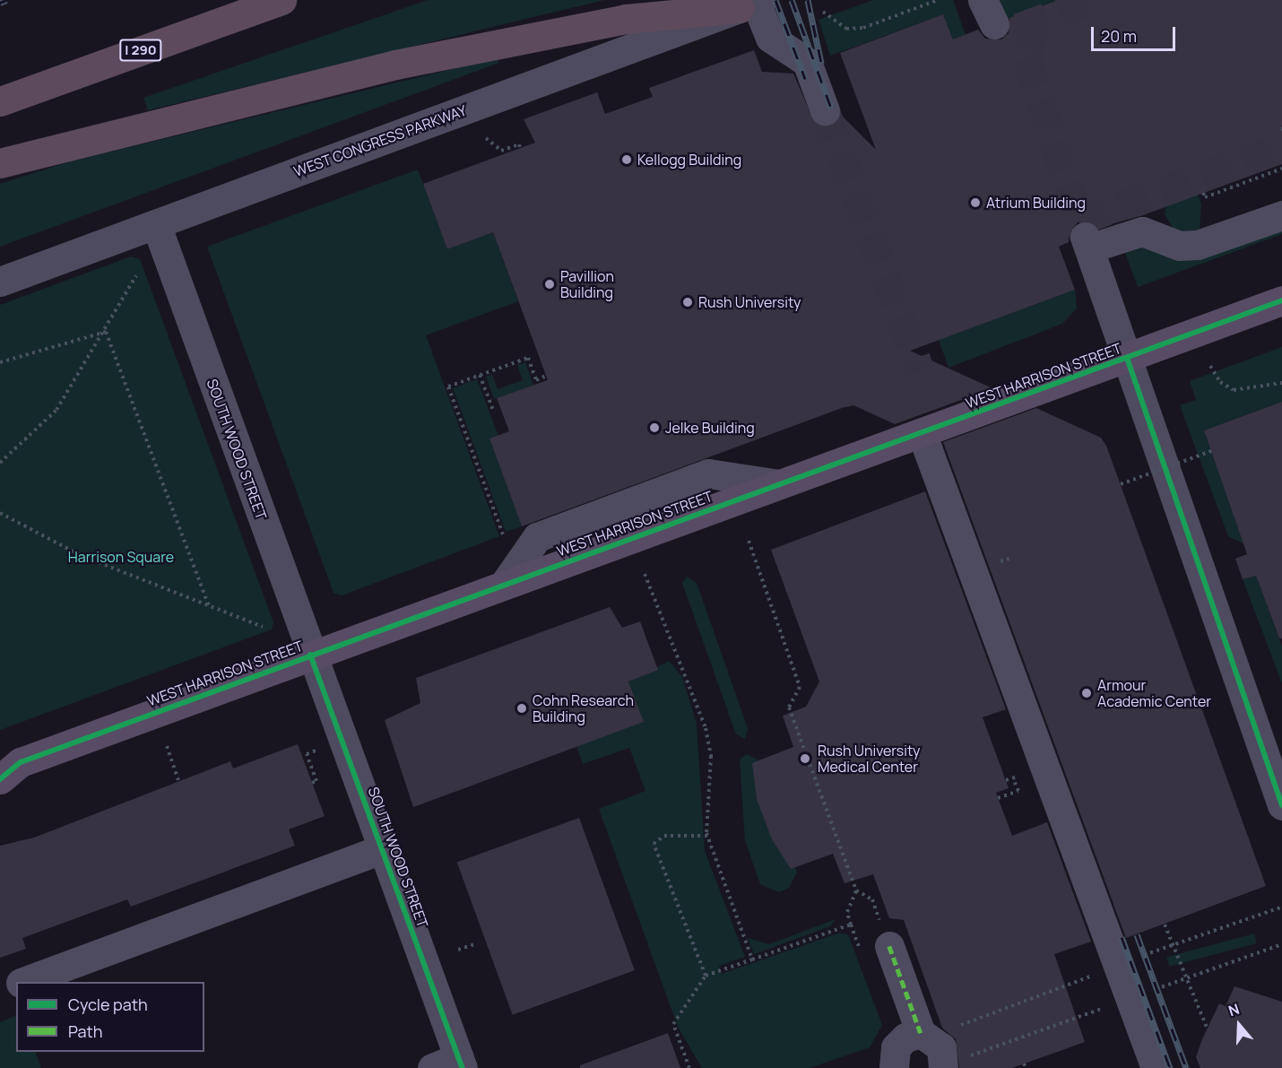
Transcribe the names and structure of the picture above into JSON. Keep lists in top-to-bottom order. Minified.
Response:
{"streets":{"highway":["I 290"],"main road":["WEST HARRISON STREET"],"street":["WEST CONGRESS PARKWAY","SOUTH WOOD STREET"]},"crossings":[["WEST CONGRESS PARKWAY","SOUTH WOOD STREET"],["WEST HARRISON STREET","SOUTH WOOD STREET"]],"parks":["Harrison Square"],"places":["Kellogg Building","Atrium Building","Pavillion Building","Rush University","Jelke Building","Armour Academic Center","Cohn Research Building","Rush University Medical Center"],"legend":["Cycle path","Path"],"scale_bar":"20 m","north":"top"}
